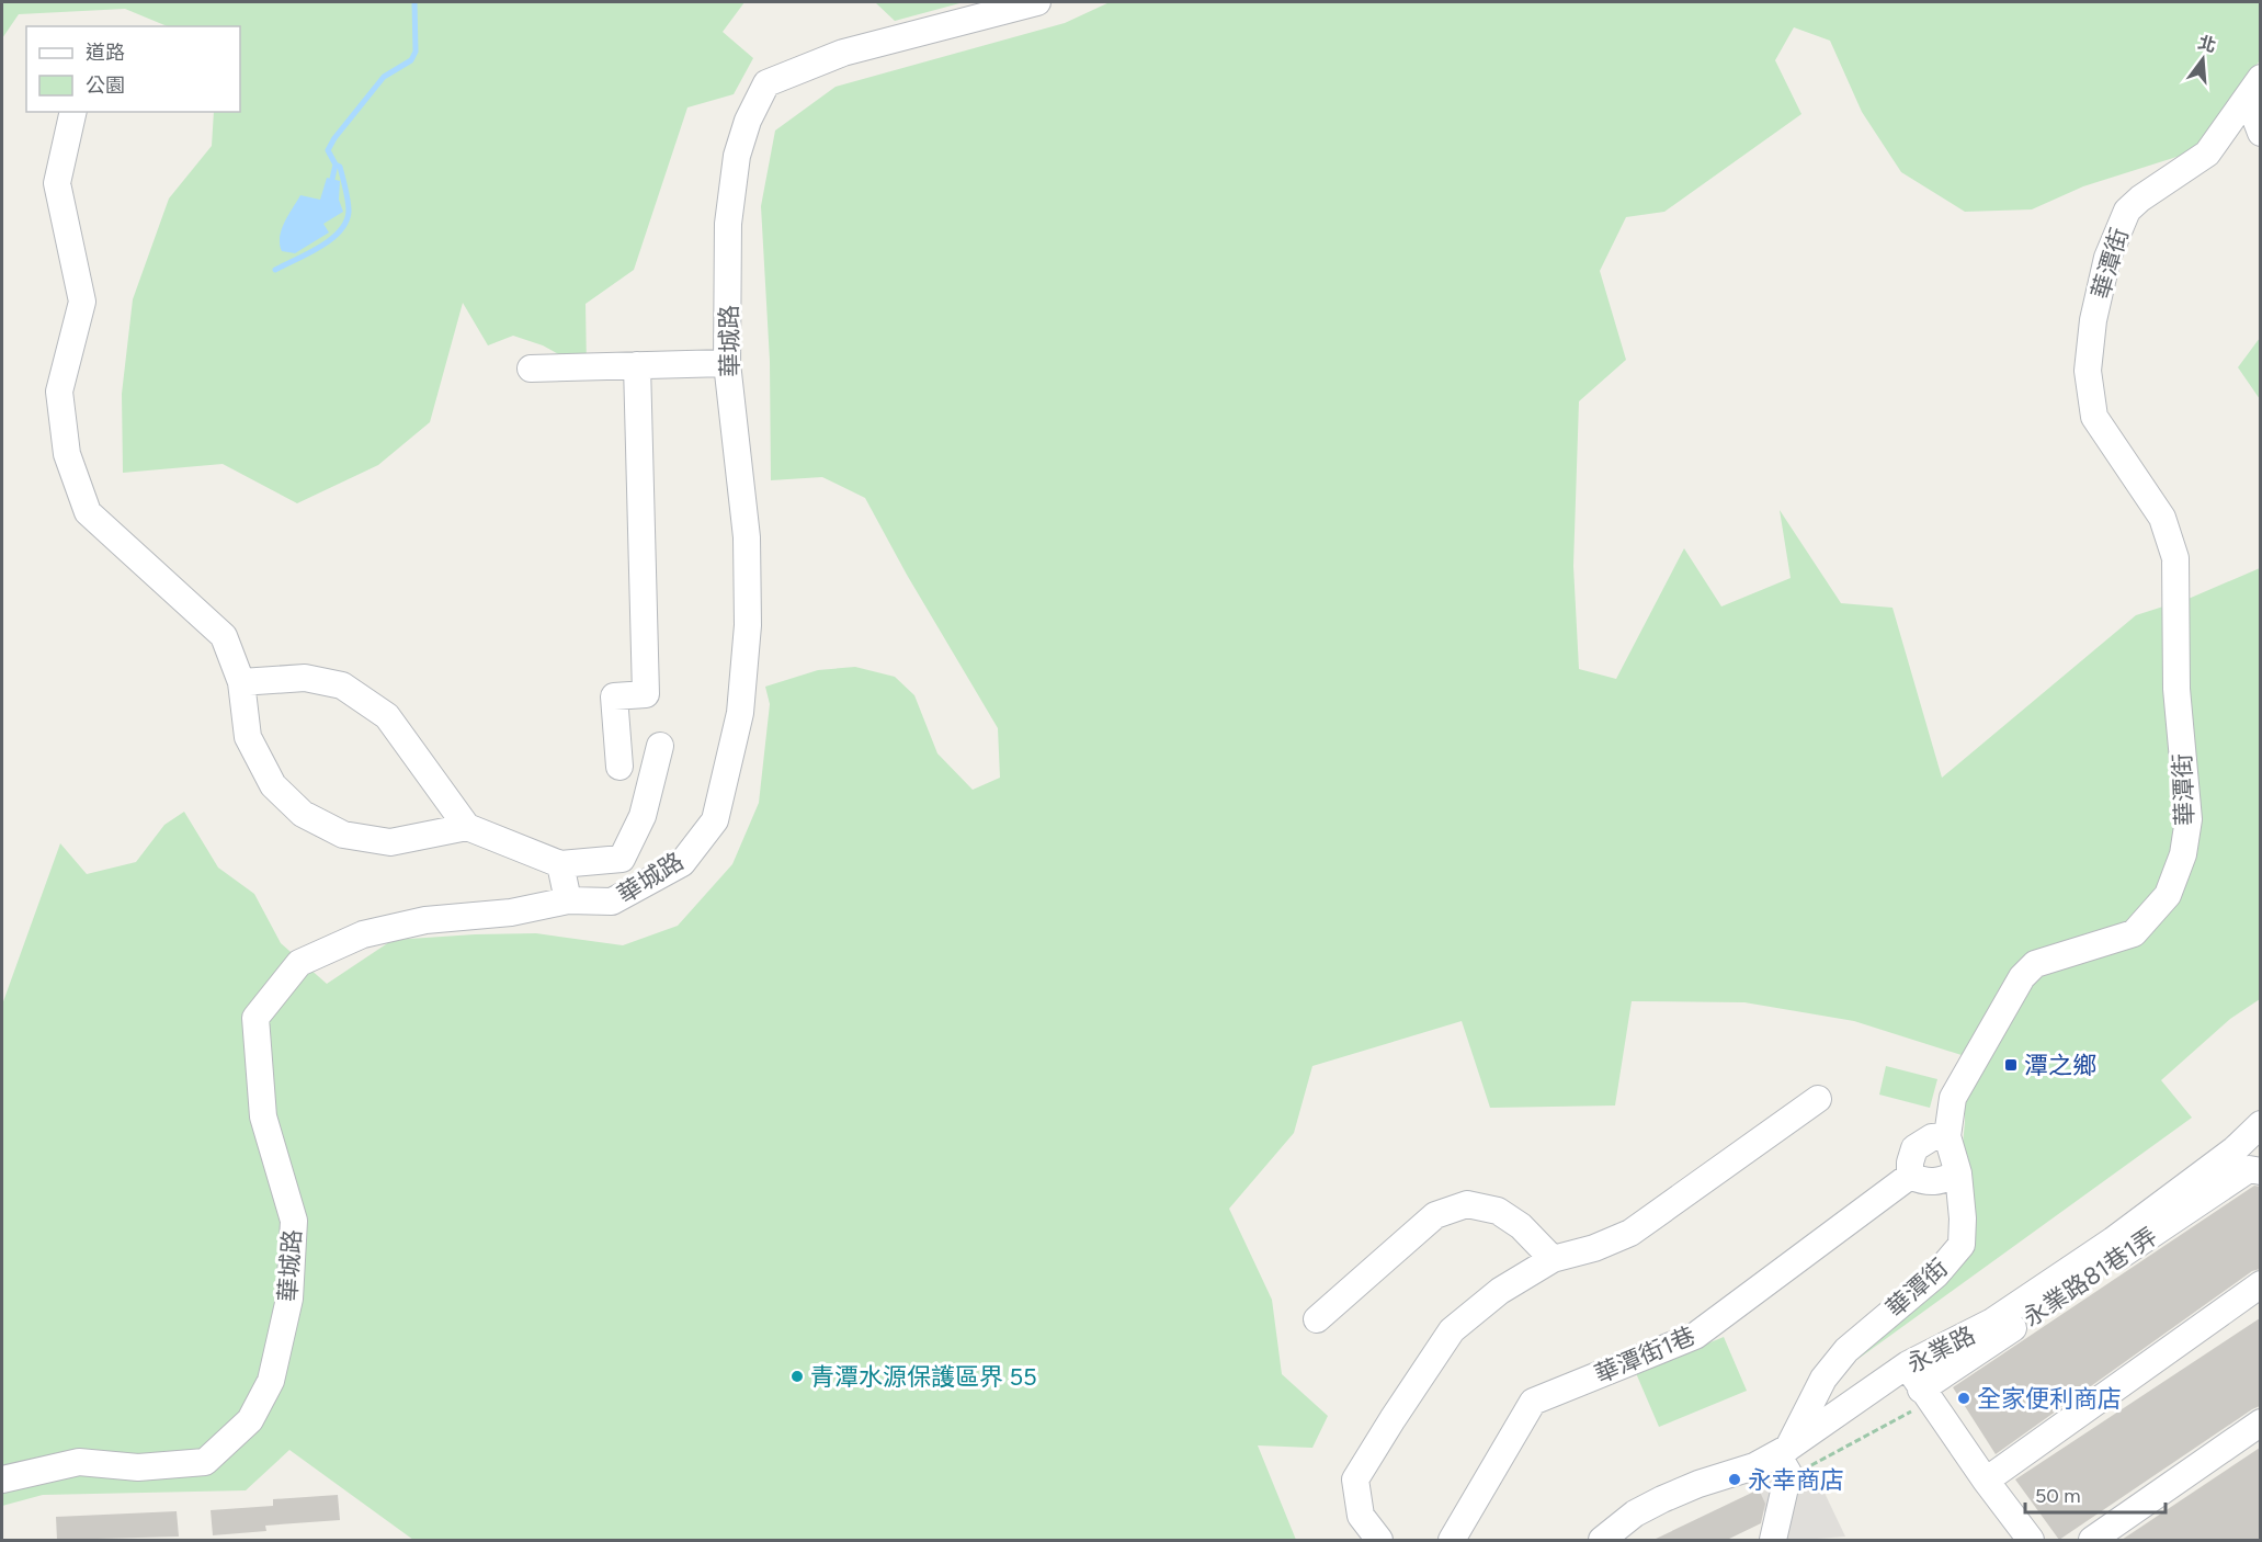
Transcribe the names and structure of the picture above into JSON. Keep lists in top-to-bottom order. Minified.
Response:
{"streets":{"street":["華潭街","華城路","永業路81巷1弄","永業路","華潭街1巷"]},"crossings":[["華潭街","永業路"],["華潭街","華潭街1巷"]],"places":{"transit":["潭之鄉"],"other":["青潭水源保護區界 55","全家便利商店","永幸商店"]},"legend":["道路","公園"],"scale_bar":"50 m","north":"top"}
